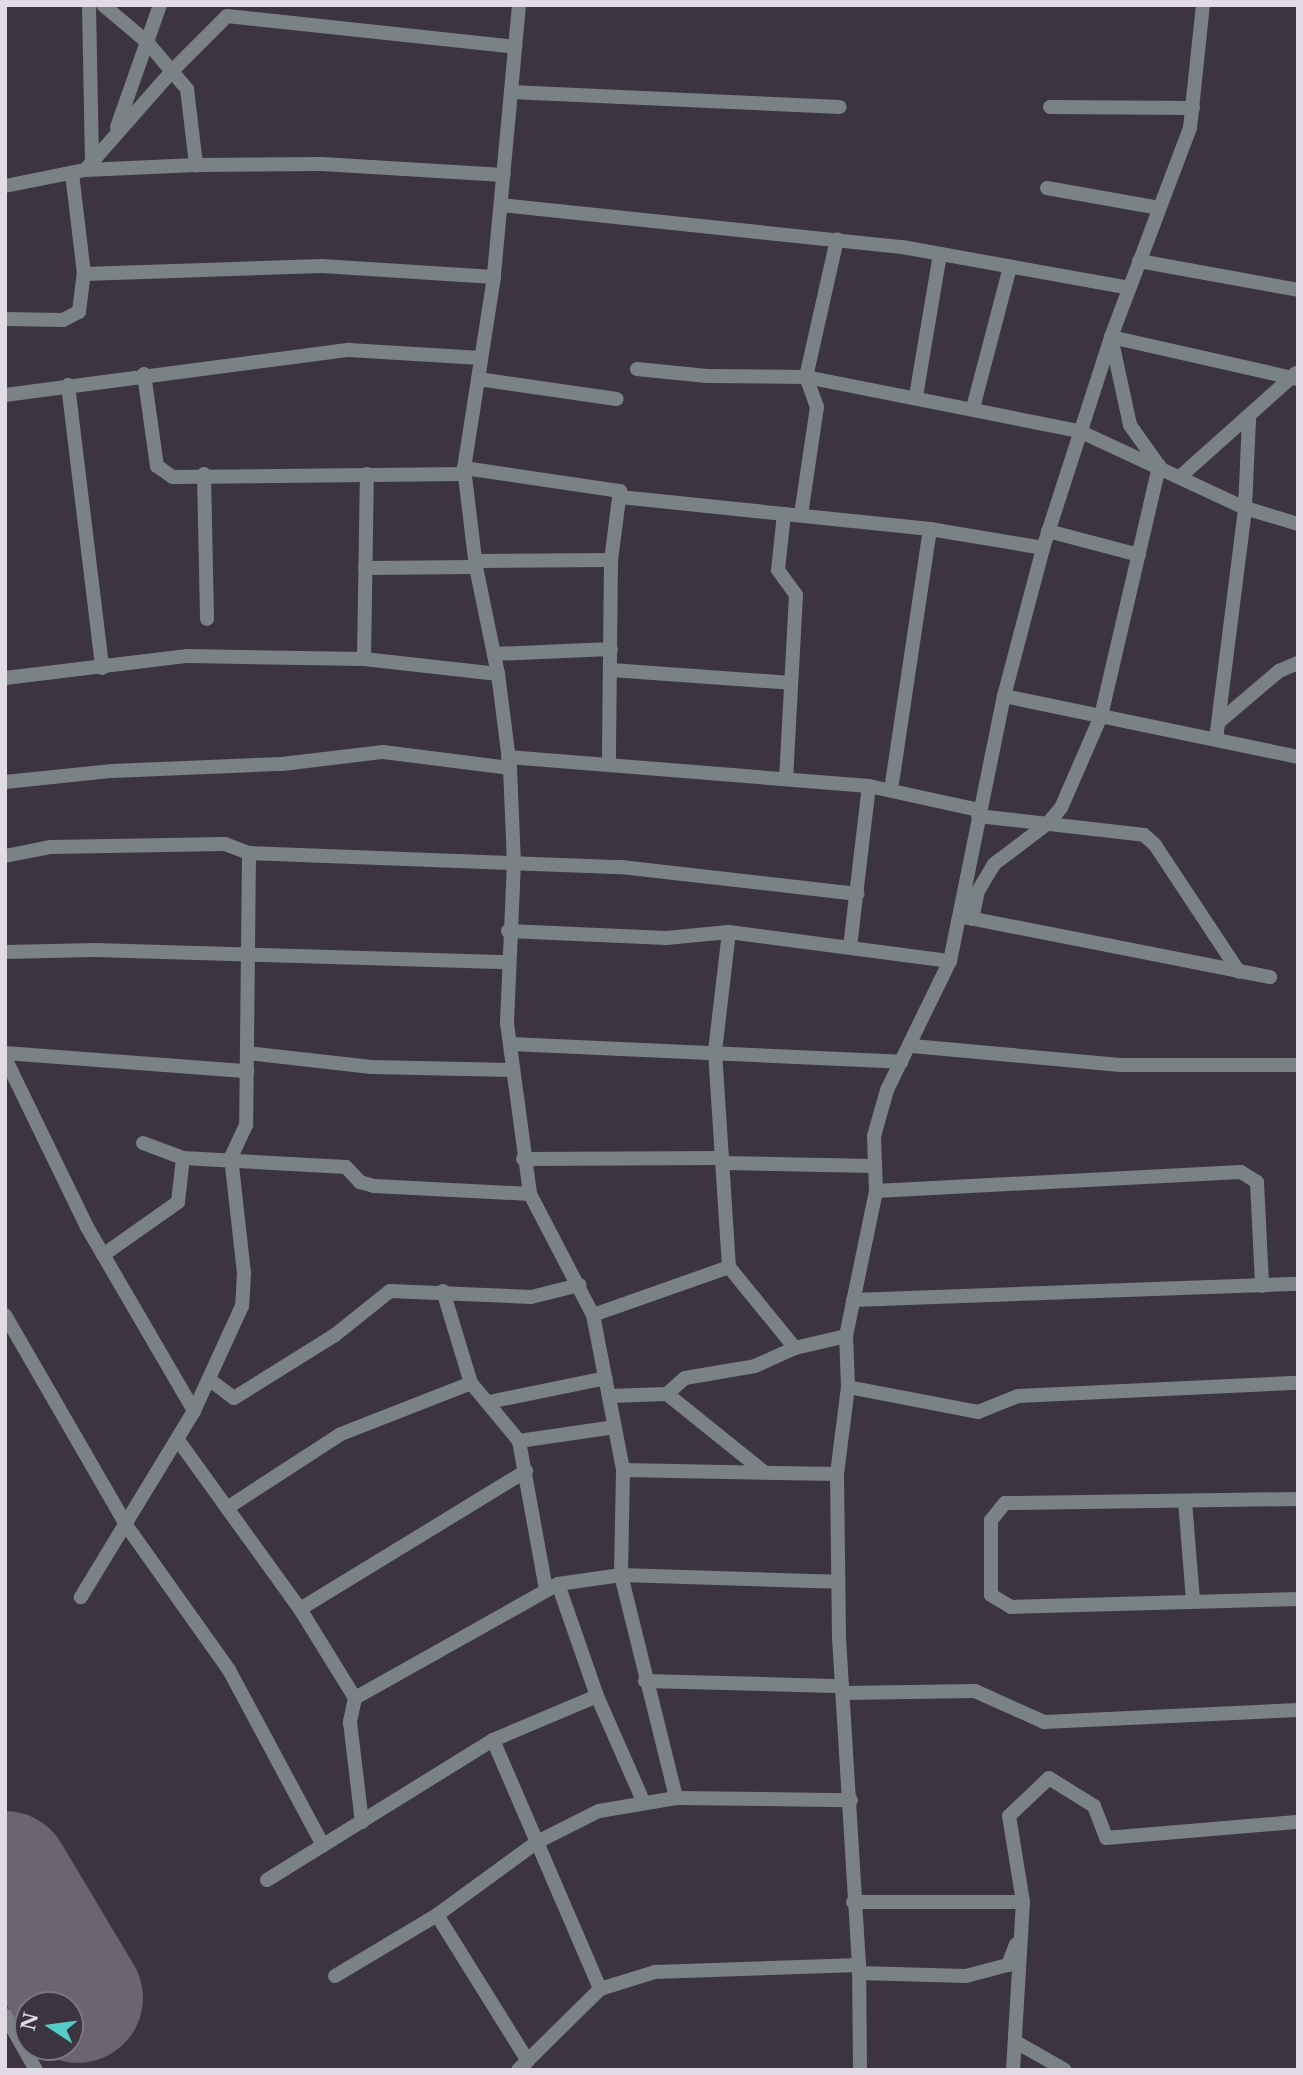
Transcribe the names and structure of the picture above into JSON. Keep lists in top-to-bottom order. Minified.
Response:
{"north":"left"}
